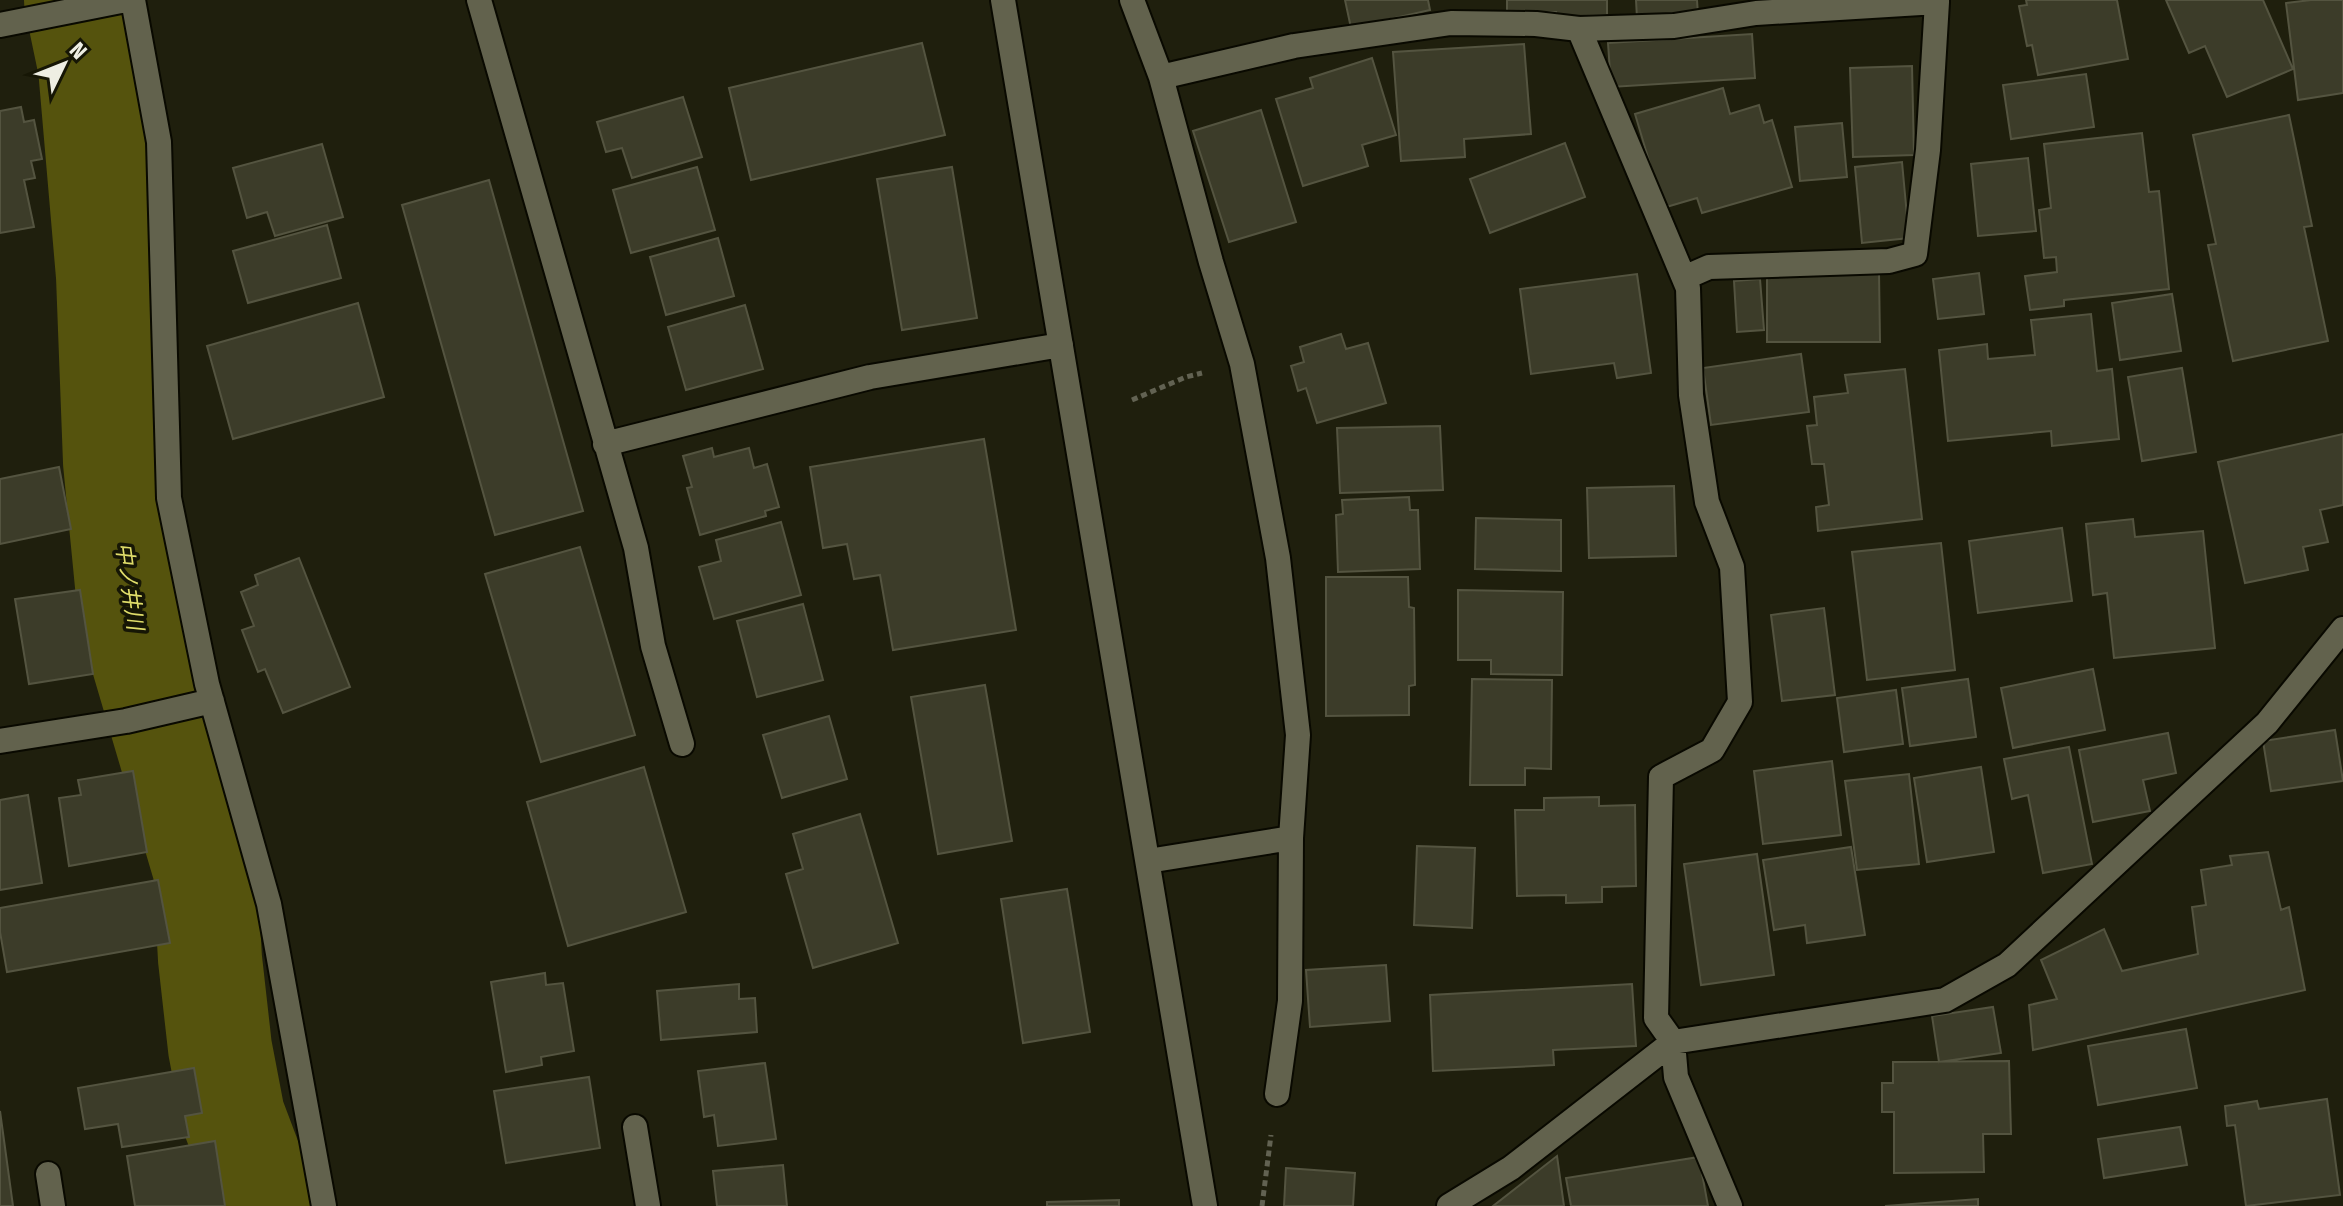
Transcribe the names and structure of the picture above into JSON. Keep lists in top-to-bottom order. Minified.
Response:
{"water":["中ノ井川"],"north":"top right"}
